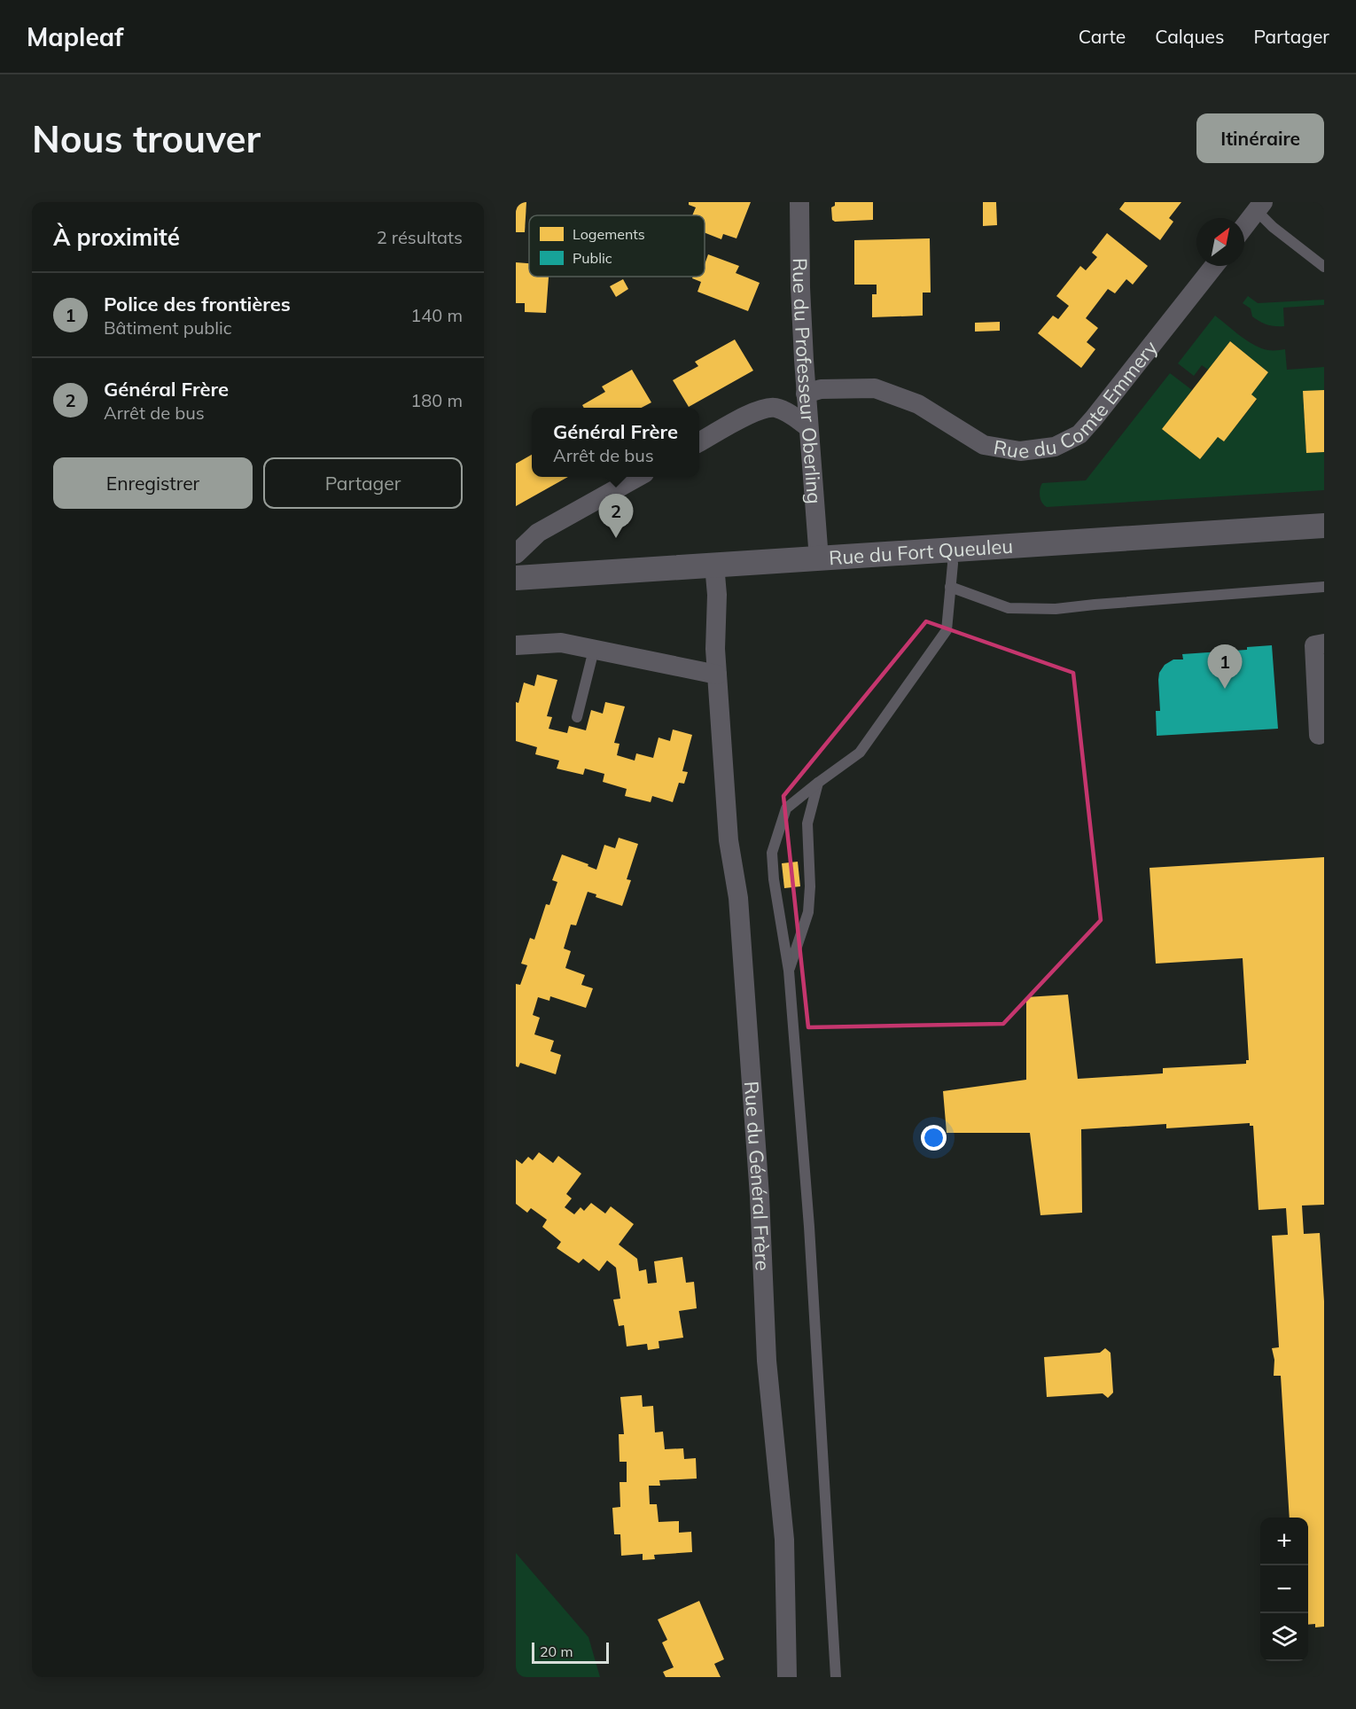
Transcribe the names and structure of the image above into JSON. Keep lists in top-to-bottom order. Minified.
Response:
{"streets":{"street":["Rue du Professeur Oberling","Rue du Comte Emmery","Rue du Fort Queuleu","Rue du Général Frère"]},"crossings":[["Rue du Professeur Oberling","Rue du Comte Emmery"],["Rue du Professeur Oberling","Rue du Fort Queuleu"],["Rue du Fort Queuleu","Rue du Général Frère"]],"legend":["Logements","Public"],"scale_bar":"20 m","north":"top right","page":{"header":"Mapleaf","nav":["Carte","Calques","Partager"],"buttons":["Itinéraire",["Enregistrer","Partager"]],"title":"Nous trouver","heading":["À proximité","2 résultats"],"list":[{"mark":"1","name":"Police des frontières","note":"Bâtiment public","value":"140 m"},{"mark":"2","name":"Général Frère","note":"Arrêt de bus","value":"180 m"}],"popup":["Général Frère","Arrêt de bus"],"pins":["2","1"],"map_buttons":["+","−"],"scale":"20 m"}}
